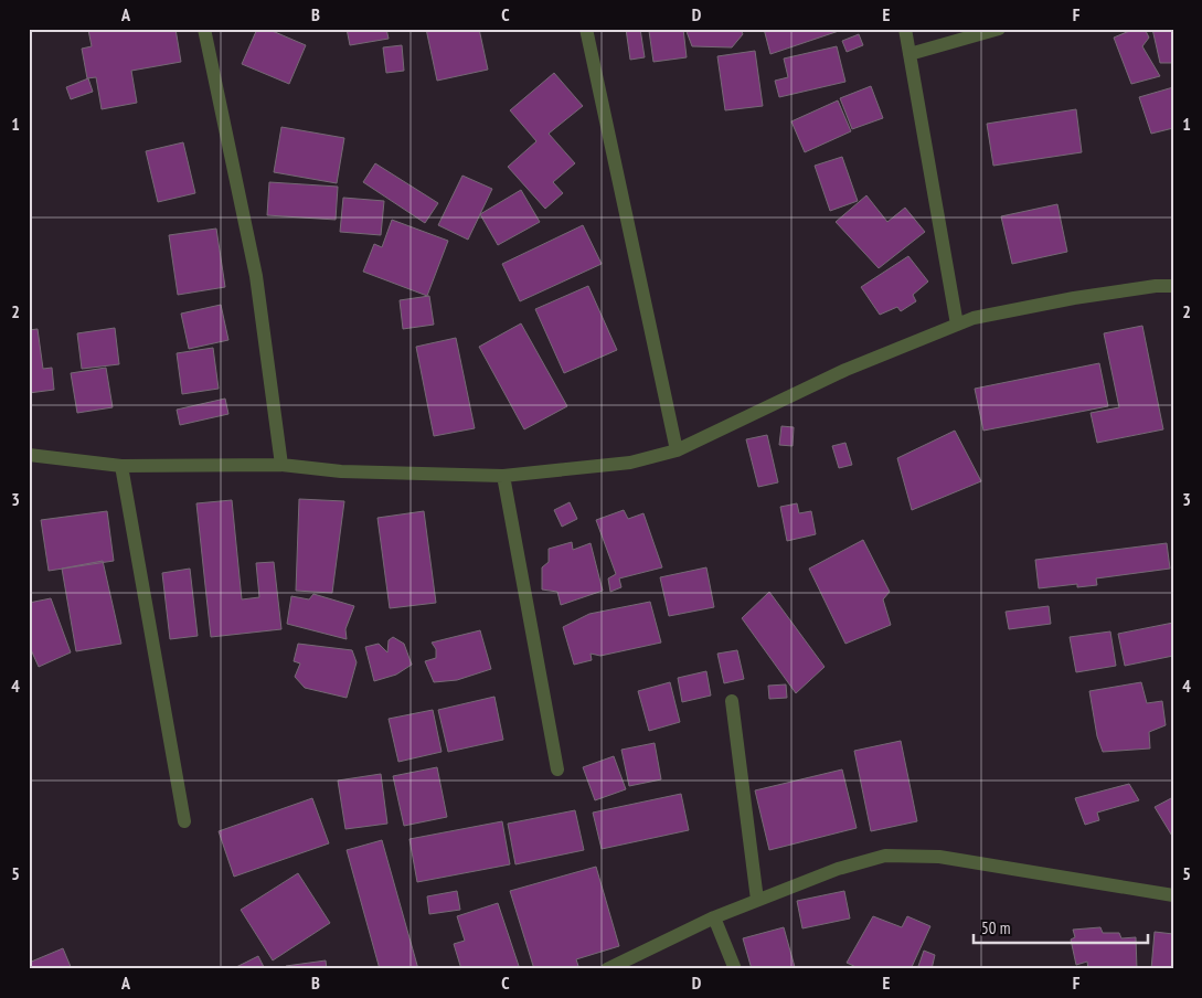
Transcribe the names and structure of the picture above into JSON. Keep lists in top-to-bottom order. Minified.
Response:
{"scale_bar":"50 m","grid":{"columns":["A","B","C","D","E","F"],"rows":["1","2","3","4","5"]}}
